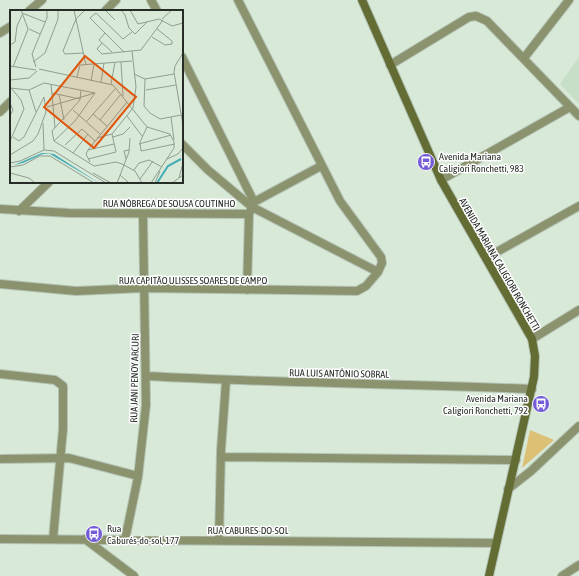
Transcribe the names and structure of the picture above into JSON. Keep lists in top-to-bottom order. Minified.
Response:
{"streets":{"street":["RUA NÓBREGA DE SOUSA COUTINHO","AVENIDA MARIANA CALIGIORI RONCHETTI","RUA CAPITÃO ULISSES SOARES DE CAMPO","RUA LUIS ANTÔNIO SOBRAL","RUA JANI PENOY ARCURI","RUA CABURES-DO-SOL"]},"crossings":[["RUA NÓBREGA DE SOUSA COUTINHO","RUA JANI PENOY ARCURI"],["AVENIDA MARIANA CALIGIORI RONCHETTI","RUA LUIS ANTÔNIO SOBRAL"],["AVENIDA MARIANA CALIGIORI RONCHETTI","RUA CABURES-DO-SOL"],["RUA CAPITÃO ULISSES SOARES DE CAMPO","RUA JANI PENOY ARCURI"],["RUA LUIS ANTÔNIO SOBRAL","RUA JANI PENOY ARCURI"],["RUA JANI PENOY ARCURI","RUA CABURES-DO-SOL"]],"places":{"bus stop":["Avenida Mariana Caligiori Ronchetti, 983","Avenida Mariana Caligiori Ronchetti, 792","Rua Caburés-do-sol, 177"]}}
